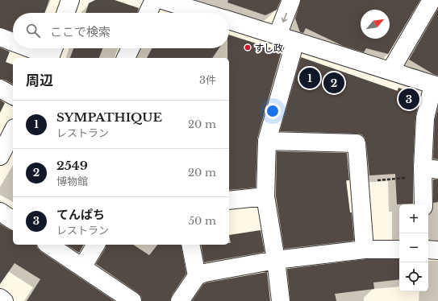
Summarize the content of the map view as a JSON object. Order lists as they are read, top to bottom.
{
  "places": ["すし政"],
  "north": "top right",
  "page": {
    "search": "ここで検索",
    "heading": ["周辺", "3件"],
    "pins": ["1", "2", "3"],
    "list": [
      {
        "mark": "1",
        "name": "SYMPATHIQUE",
        "note": "レストラン",
        "value": "20 m"
      },
      {
        "mark": "2",
        "name": "2549",
        "note": "博物館",
        "value": "20 m"
      },
      {
        "mark": "3",
        "name": "てんぱち",
        "note": "レストラン",
        "value": "50 m"
      }
    ],
    "map_buttons": ["+", "−"]
  }
}
